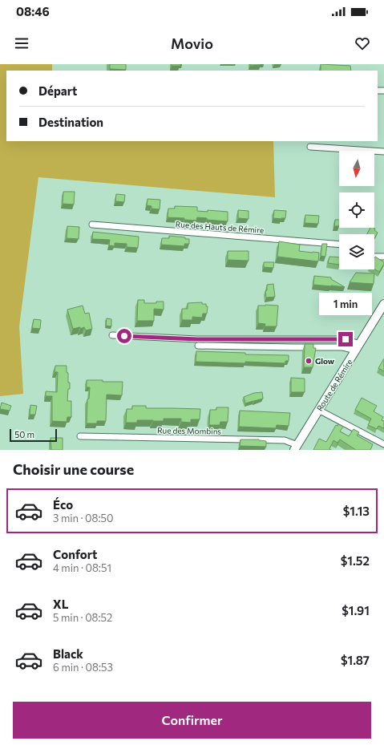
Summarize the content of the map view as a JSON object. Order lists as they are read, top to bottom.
{
  "streets": {
    "main road": ["Route de Rémire"],
    "street": ["Rue des Hauts de Rémire", "Rue des Mombins"]
  },
  "crossings": [
    ["Route de Rémire", "Rue des Mombins"]
  ],
  "places": ["Glow"],
  "scale_bar": "50 m",
  "north": "bottom",
  "page": {
    "status": "08:46",
    "header": "Movio",
    "banner": ["Départ", "Destination"],
    "bubble": "1 min",
    "scale": "50 m",
    "heading": "Choisir une course",
    "list": [
      {
        "name": "Éco",
        "note": "3 min · 08:50",
        "value": "$1.13"
      },
      {
        "name": "Confort",
        "note": "4 min · 08:51",
        "value": "$1.52"
      },
      {
        "name": "XL",
        "note": "5 min · 08:52",
        "value": "$1.91"
      },
      {
        "name": "Black",
        "note": "6 min · 08:53",
        "value": "$1.87"
      }
    ],
    "buttons": "Confirmer"
  }
}
